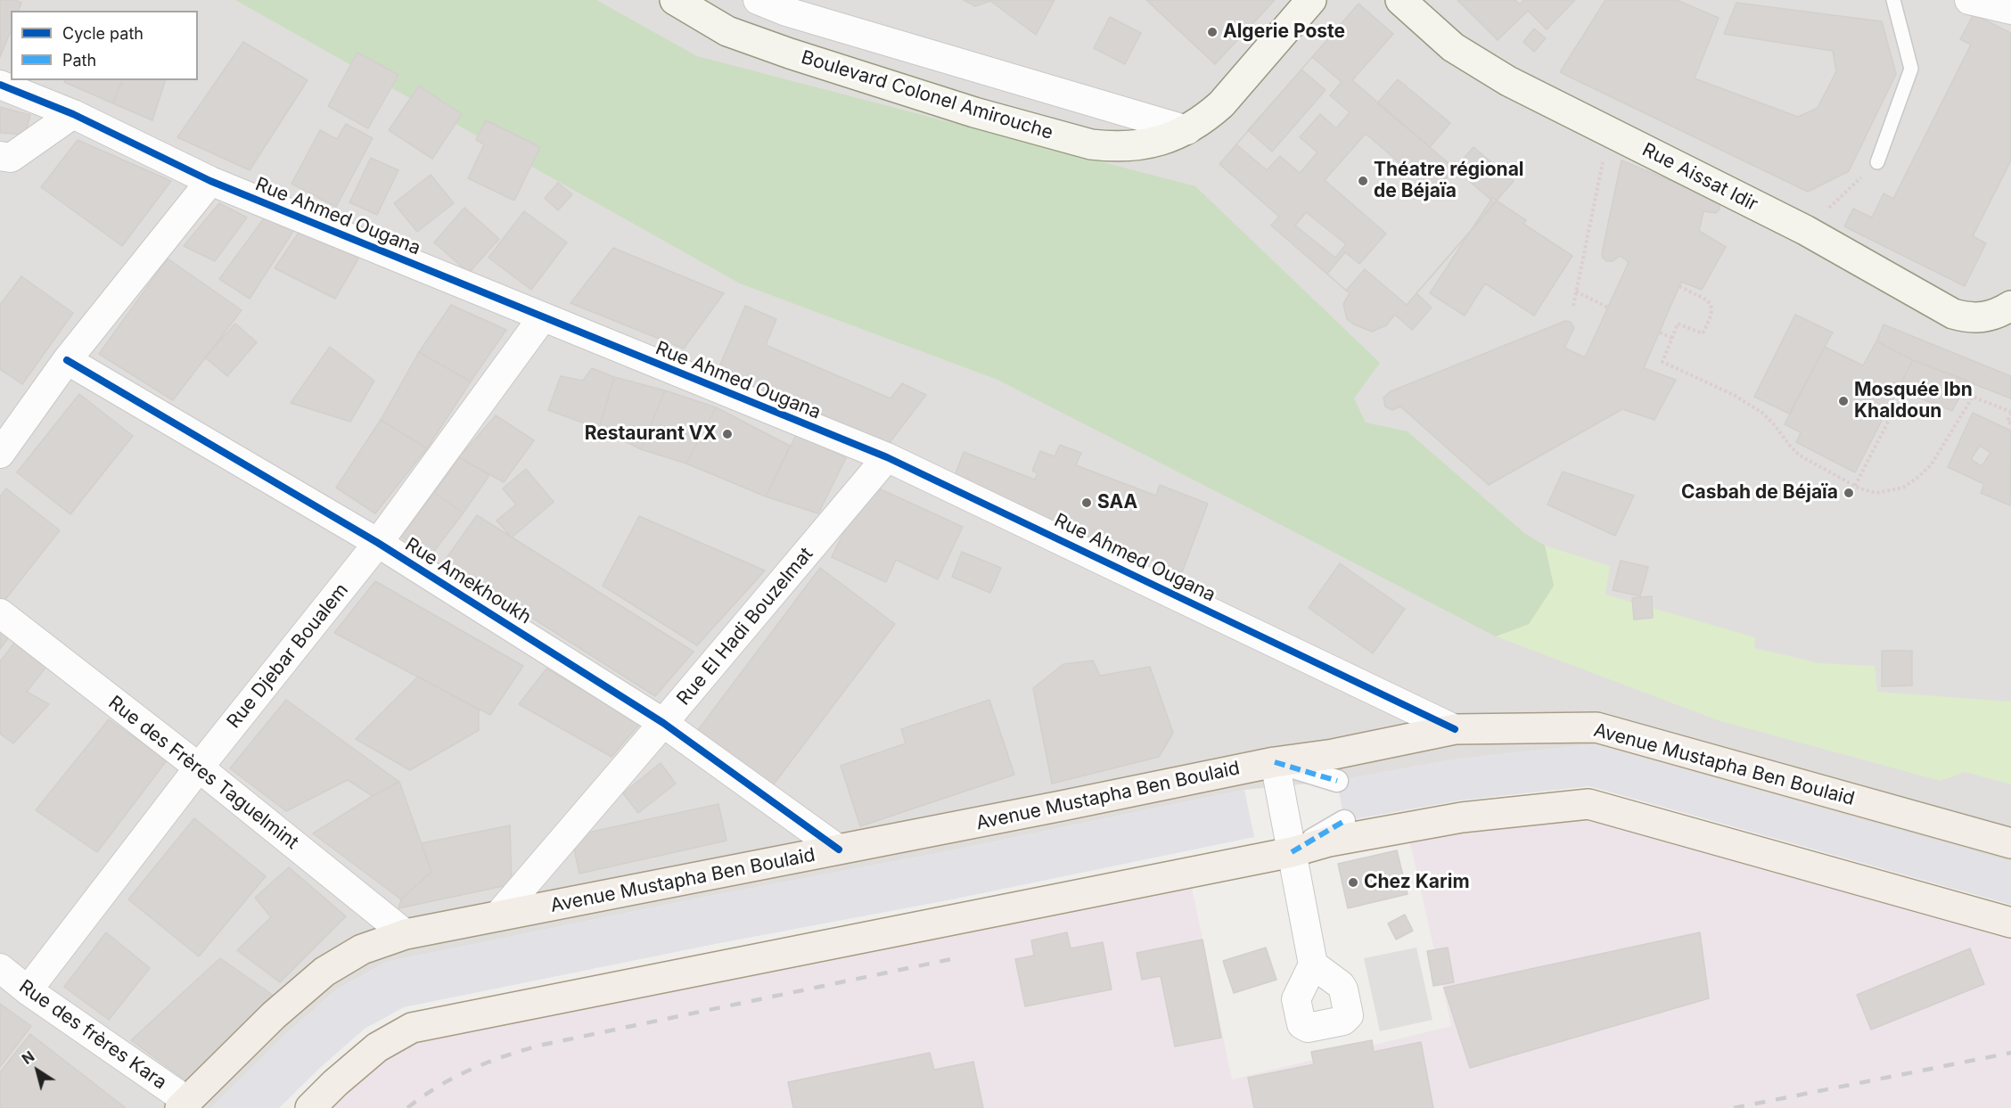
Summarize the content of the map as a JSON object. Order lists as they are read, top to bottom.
{
  "streets": {
    "main road": ["Boulevard Colonel Amirouche", "Rue Aissat Idir", "Avenue Mustapha Ben Boulaid"],
    "street": [
      "Rue Ahmed Ougana",
      "Rue Amekhoukh",
      "Rue El Hadi Bouzelmat",
      "Rue Djebar Boualem",
      "Rue des Frères Taguelmint",
      "Rue des frères Kara"
    ]
  },
  "crossings": [
    ["Rue Ahmed Ougana", "Rue El Hadi Bouzelmat"],
    ["Rue Ahmed Ougana", "Rue Djebar Boualem"],
    ["Rue Ahmed Ougana", "Avenue Mustapha Ben Boulaid"],
    ["Rue Amekhoukh", "Rue El Hadi Bouzelmat"],
    ["Rue Amekhoukh", "Rue Djebar Boualem"],
    ["Rue Amekhoukh", "Avenue Mustapha Ben Boulaid"],
    ["Rue El Hadi Bouzelmat", "Avenue Mustapha Ben Boulaid"],
    ["Rue Djebar Boualem", "Rue des Frères Taguelmint"],
    ["Rue Djebar Boualem", "Rue des frères Kara"],
    ["Avenue Mustapha Ben Boulaid", "Rue des Frères Taguelmint"],
    ["Avenue Mustapha Ben Boulaid", "Rue des frères Kara"]
  ],
  "places": [
    "Algerie Poste",
    "Théatre régional de Béjaïa",
    "Mosquée Ibn Khaldoun",
    "Restaurant VX",
    "Casbah de Béjaïa",
    "SAA",
    "Chez Karim"
  ],
  "legend": ["Cycle path", "Path"],
  "north": "top left"
}
